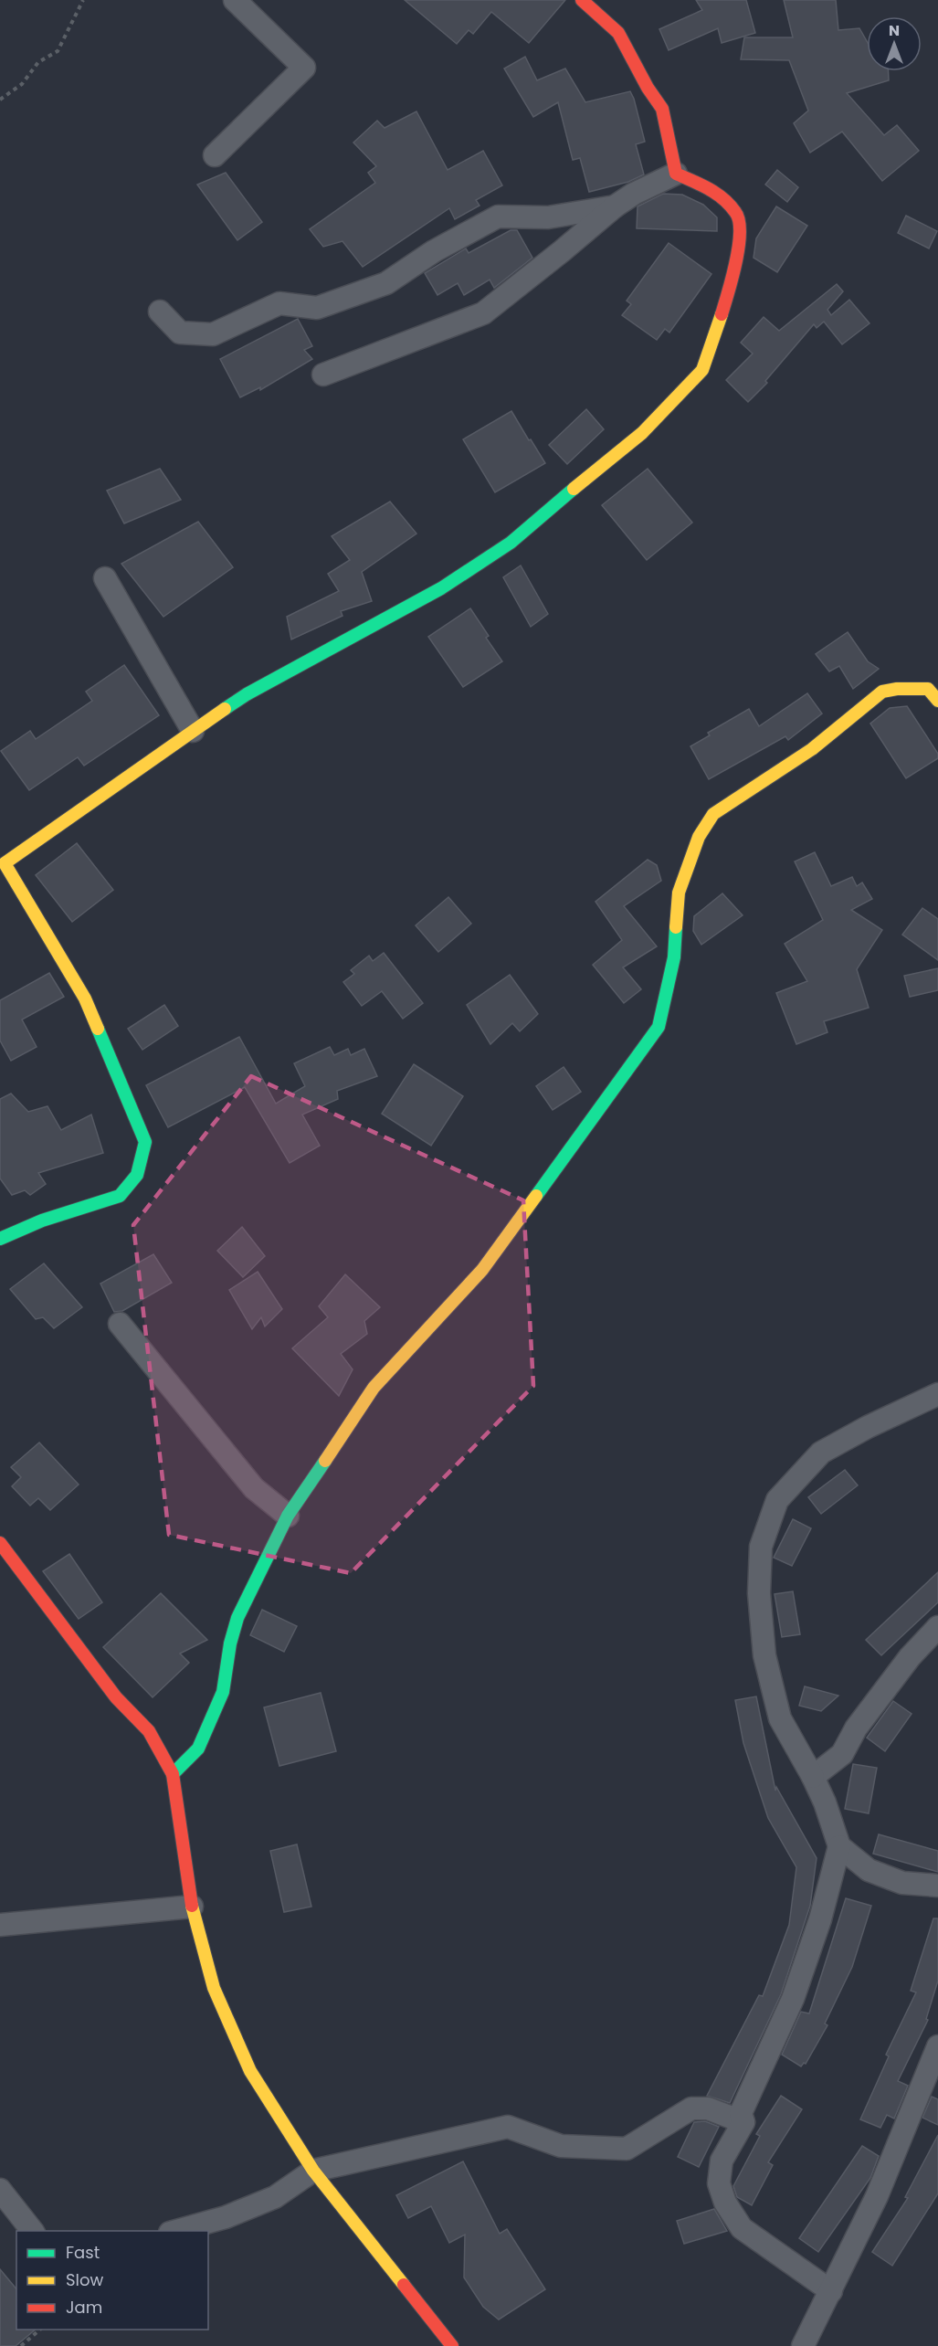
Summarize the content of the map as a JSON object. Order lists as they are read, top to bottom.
{
  "legend": ["Fast", "Slow", "Jam"],
  "north": "top"
}
